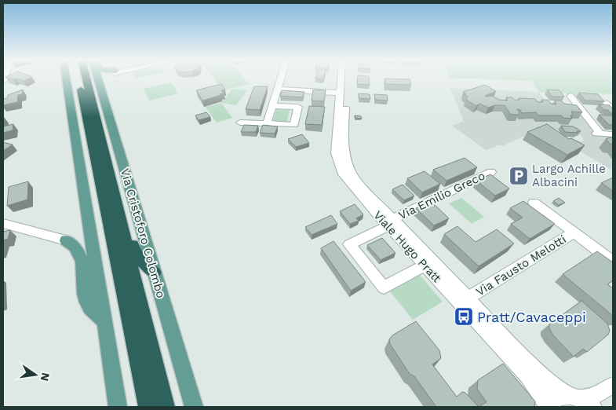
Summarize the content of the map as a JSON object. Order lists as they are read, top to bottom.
{
  "streets": {
    "highway": ["Via Cristoforo Colombo"],
    "street": ["Via Emilio Greco", "Viale Hugo Pratt", "Via Fausto Melotti"]
  },
  "crossings": [
    ["Via Emilio Greco", "Viale Hugo Pratt"],
    ["Viale Hugo Pratt", "Via Fausto Melotti"]
  ],
  "places": {
    "parking": ["Largo Achille Albacini"],
    "bus stop": ["Pratt/Cavaceppi"]
  },
  "north": "right"
}
